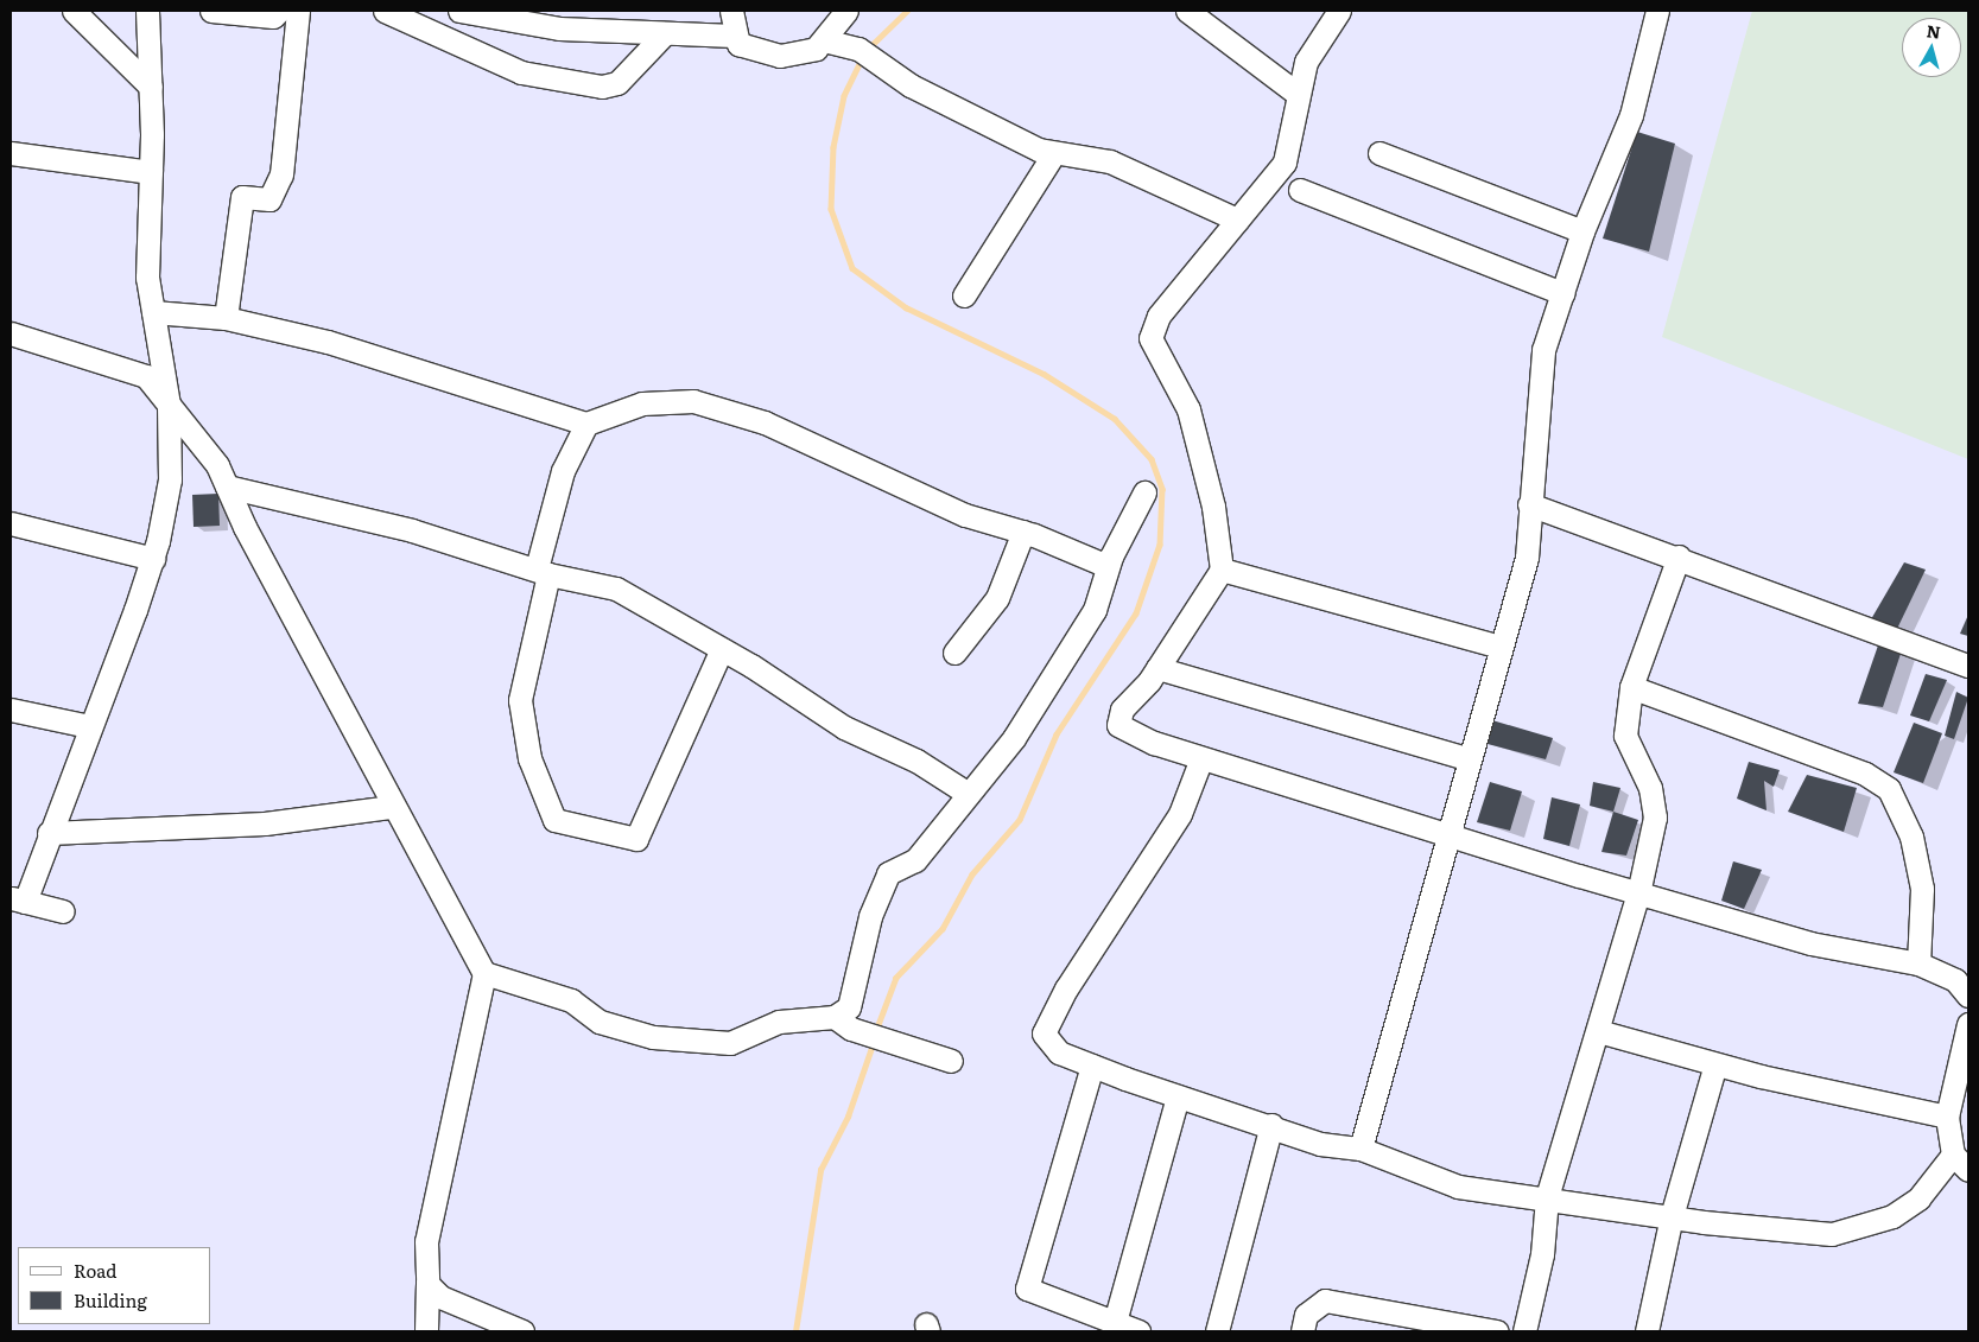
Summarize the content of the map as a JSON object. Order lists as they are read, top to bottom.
{
  "legend": ["Road", "Building"],
  "north": "top"
}
